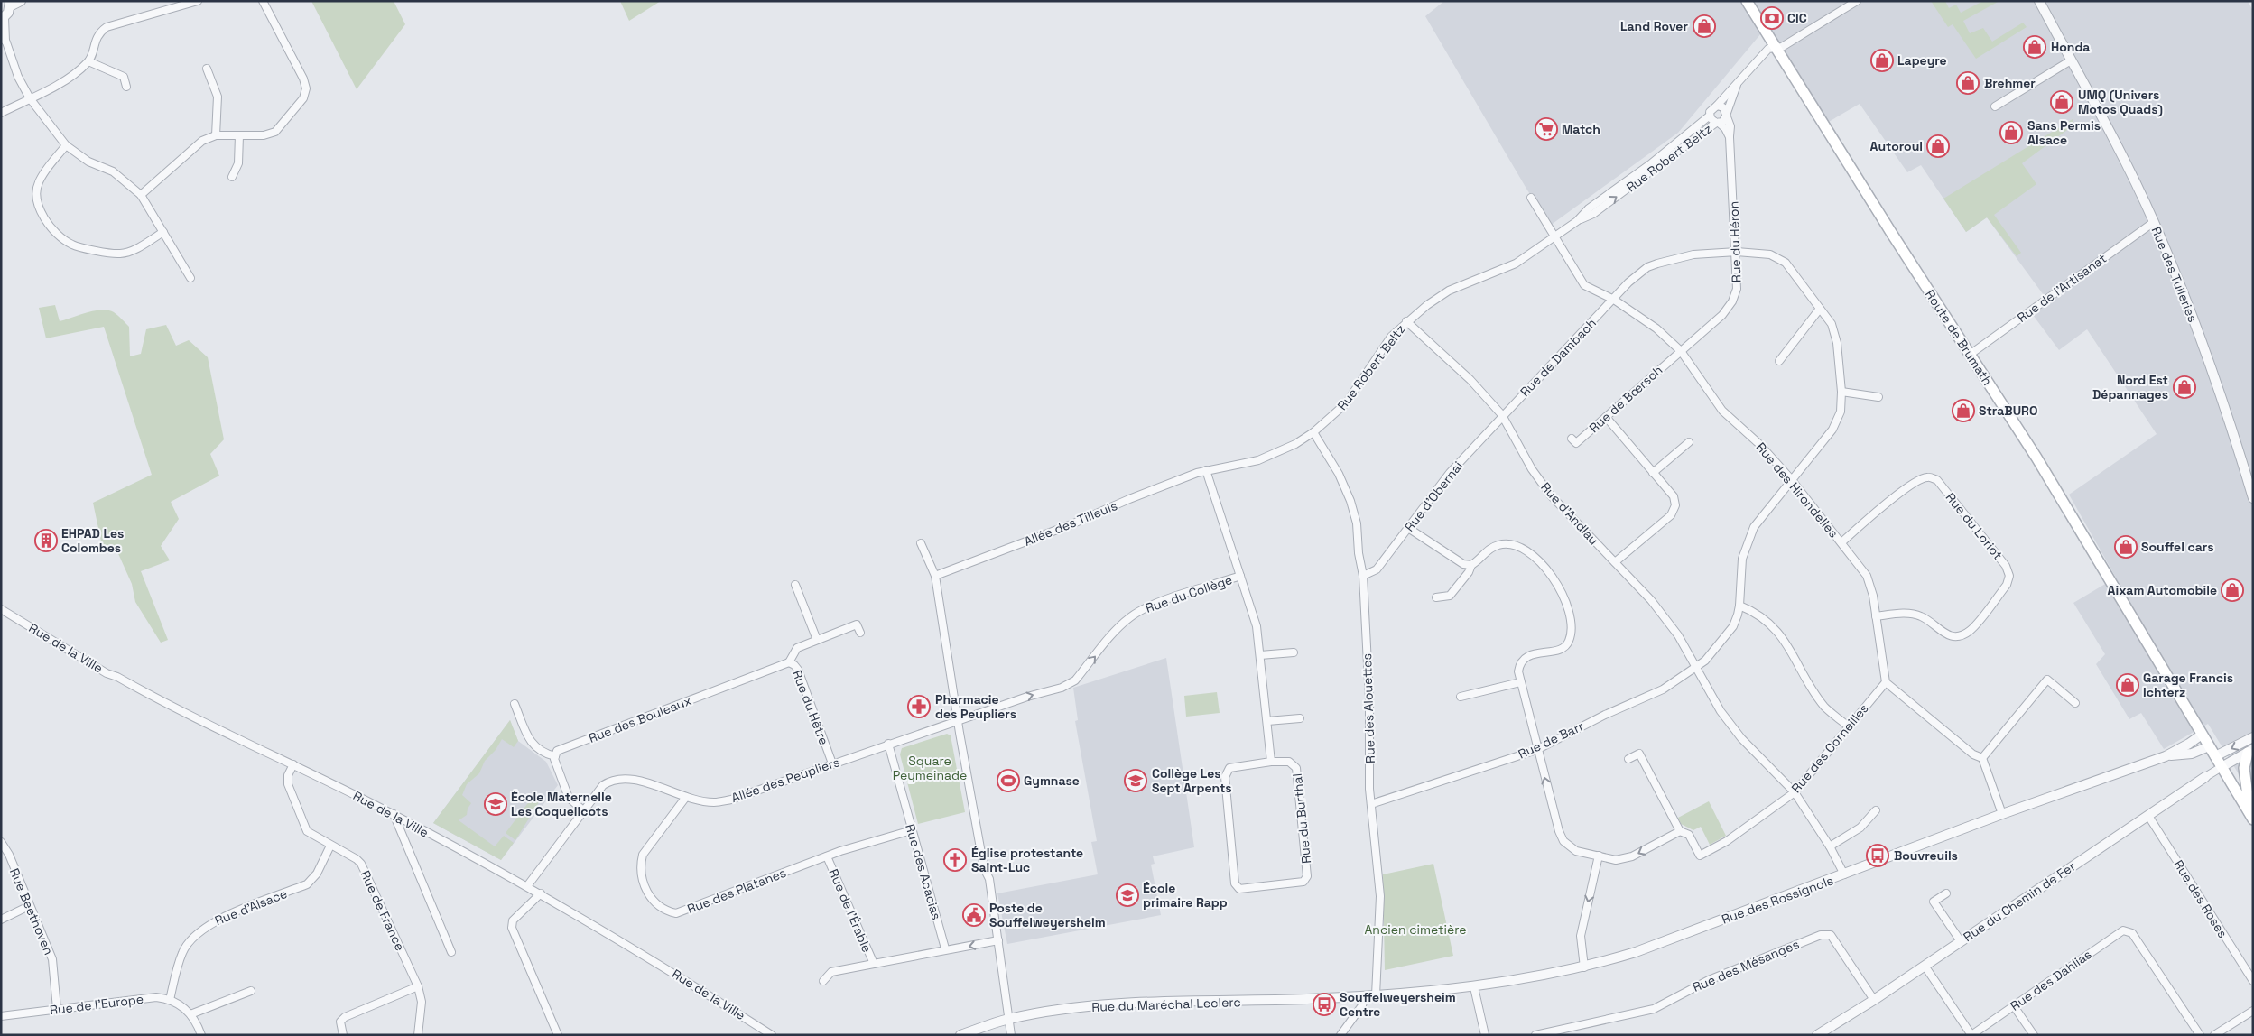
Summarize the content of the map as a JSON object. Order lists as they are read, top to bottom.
{
  "streets": {
    "main road": ["Route de Brumath"],
    "street": [
      "Rue Robert Beltz",
      "Rue du Héron",
      "Rue des Tuileries",
      "Rue de l'Artisanat",
      "Rue de Dambach",
      "Rue de Bœrsch",
      "Rue des Hirondelles",
      "Rue d'Obernai",
      "Rue d'Andlau",
      "Allée des Tilleuls",
      "Rue du Loriot",
      "Rue du Collège",
      "Rue de la Ville",
      "Rue du Hêtre",
      "Rue des Alouettes",
      "Rue des Bouleaux",
      "Rue de Barr",
      "Rue des Corneilles",
      "Allée des Peupliers",
      "Rue du Burthal",
      "Rue des Acacias",
      "Rue des Platanes",
      "Rue des Roses",
      "Rue des Rossignols",
      "Rue du Chemin de Fer",
      "Rue d'Alsace",
      "Rue de France",
      "Rue de l'Érable",
      "Rue Beethoven",
      "Rue des Mésanges",
      "Rue des Dahlias",
      "Rue de l'Europe",
      "Rue du Maréchal Leclerc"
    ]
  },
  "crossings": [
    ["Rue Robert Beltz", "Rue du Héron"],
    ["Rue Robert Beltz", "Route de Brumath"],
    ["Rue Robert Beltz", "Rue des Hirondelles"],
    ["Rue Robert Beltz", "Rue d'Andlau"],
    ["Rue Robert Beltz", "Allée des Tilleuls"],
    ["Rue Robert Beltz", "Rue des Alouettes"],
    ["Rue du Héron", "Rue de Dambach"],
    ["Rue du Héron", "Rue de Bœrsch"],
    ["Rue du Héron", "Rue des Hirondelles"],
    ["Rue des Tuileries", "Rue de l'Artisanat"],
    ["Rue de l'Artisanat", "Route de Brumath"],
    ["Route de Brumath", "Rue des Rossignols"],
    ["Route de Brumath", "Rue du Chemin de Fer"],
    ["Rue de Dambach", "Rue des Hirondelles"],
    ["Rue de Dambach", "Rue d'Obernai"],
    ["Rue de Dambach", "Rue d'Andlau"],
    ["Rue de Dambach", "Rue de Barr"],
    ["Rue de Bœrsch", "Rue des Hirondelles"],
    ["Rue des Hirondelles", "Rue du Loriot"],
    ["Rue des Hirondelles", "Rue de Barr"],
    ["Rue des Hirondelles", "Rue des Corneilles"],
    ["Rue d'Obernai", "Rue d'Andlau"],
    ["Rue d'Obernai", "Rue des Alouettes"],
    ["Rue d'Andlau", "Rue de Barr"],
    ["Rue d'Andlau", "Rue des Corneilles"],
    ["Rue d'Andlau", "Rue des Rossignols"],
    ["Rue du Collège", "Allée des Peupliers"],
    ["Rue de la Ville", "Allée des Peupliers"],
    ["Rue de la Ville", "Rue de France"],
    ["Rue du Hêtre", "Rue des Bouleaux"],
    ["Rue du Hêtre", "Allée des Peupliers"],
    ["Rue des Alouettes", "Rue de Barr"],
    ["Rue des Alouettes", "Rue des Rossignols"],
    ["Rue des Alouettes", "Rue du Maréchal Leclerc"],
    ["Allée des Peupliers", "Rue des Acacias"],
    ["Allée des Peupliers", "Rue des Platanes"],
    ["Rue des Acacias", "Rue des Platanes"],
    ["Rue des Acacias", "Rue de l'Érable"],
    ["Rue des Platanes", "Rue de l'Érable"],
    ["Rue des Roses", "Rue du Chemin de Fer"],
    ["Rue des Rossignols", "Rue du Maréchal Leclerc"],
    ["Rue du Chemin de Fer", "Rue des Mésanges"],
    ["Rue du Chemin de Fer", "Rue des Dahlias"],
    ["Rue d'Alsace", "Rue de France"],
    ["Rue d'Alsace", "Rue de l'Europe"],
    ["Rue Beethoven", "Rue de l'Europe"]
  ],
  "one_way": ["Rue du Collège"],
  "parks": ["Square Peymeinade", "Ancien cimetière"],
  "places": {
    "bank": ["CIC"],
    "shop": [
      "Land Rover",
      "Honda",
      "Lapeyre",
      "Brehmer",
      "UMQ (Univers Motos Quads)",
      "Sans Permis Alsace",
      "Autoroul",
      "Nord Est Dépannages",
      "StraBURO",
      "Souffel cars",
      "Aixam Automobile",
      "Garage Francis Ichterz"
    ],
    "supermarket": ["Match"],
    "building": ["EHPAD Les Colombes"],
    "pharmacy": ["Pharmacie des Peupliers"],
    "sports": ["Gymnase"],
    "school or university": ["Collège Les Sept Arpents", "École Maternelle Les Coquelicots", "École primaire Rapp"],
    "bus stop": ["Bouvreuils", "Souffelweyersheim Centre"],
    "church": ["Église protestante Saint-Luc"],
    "public building": ["Poste de Souffelweyersheim"]
  }
}
